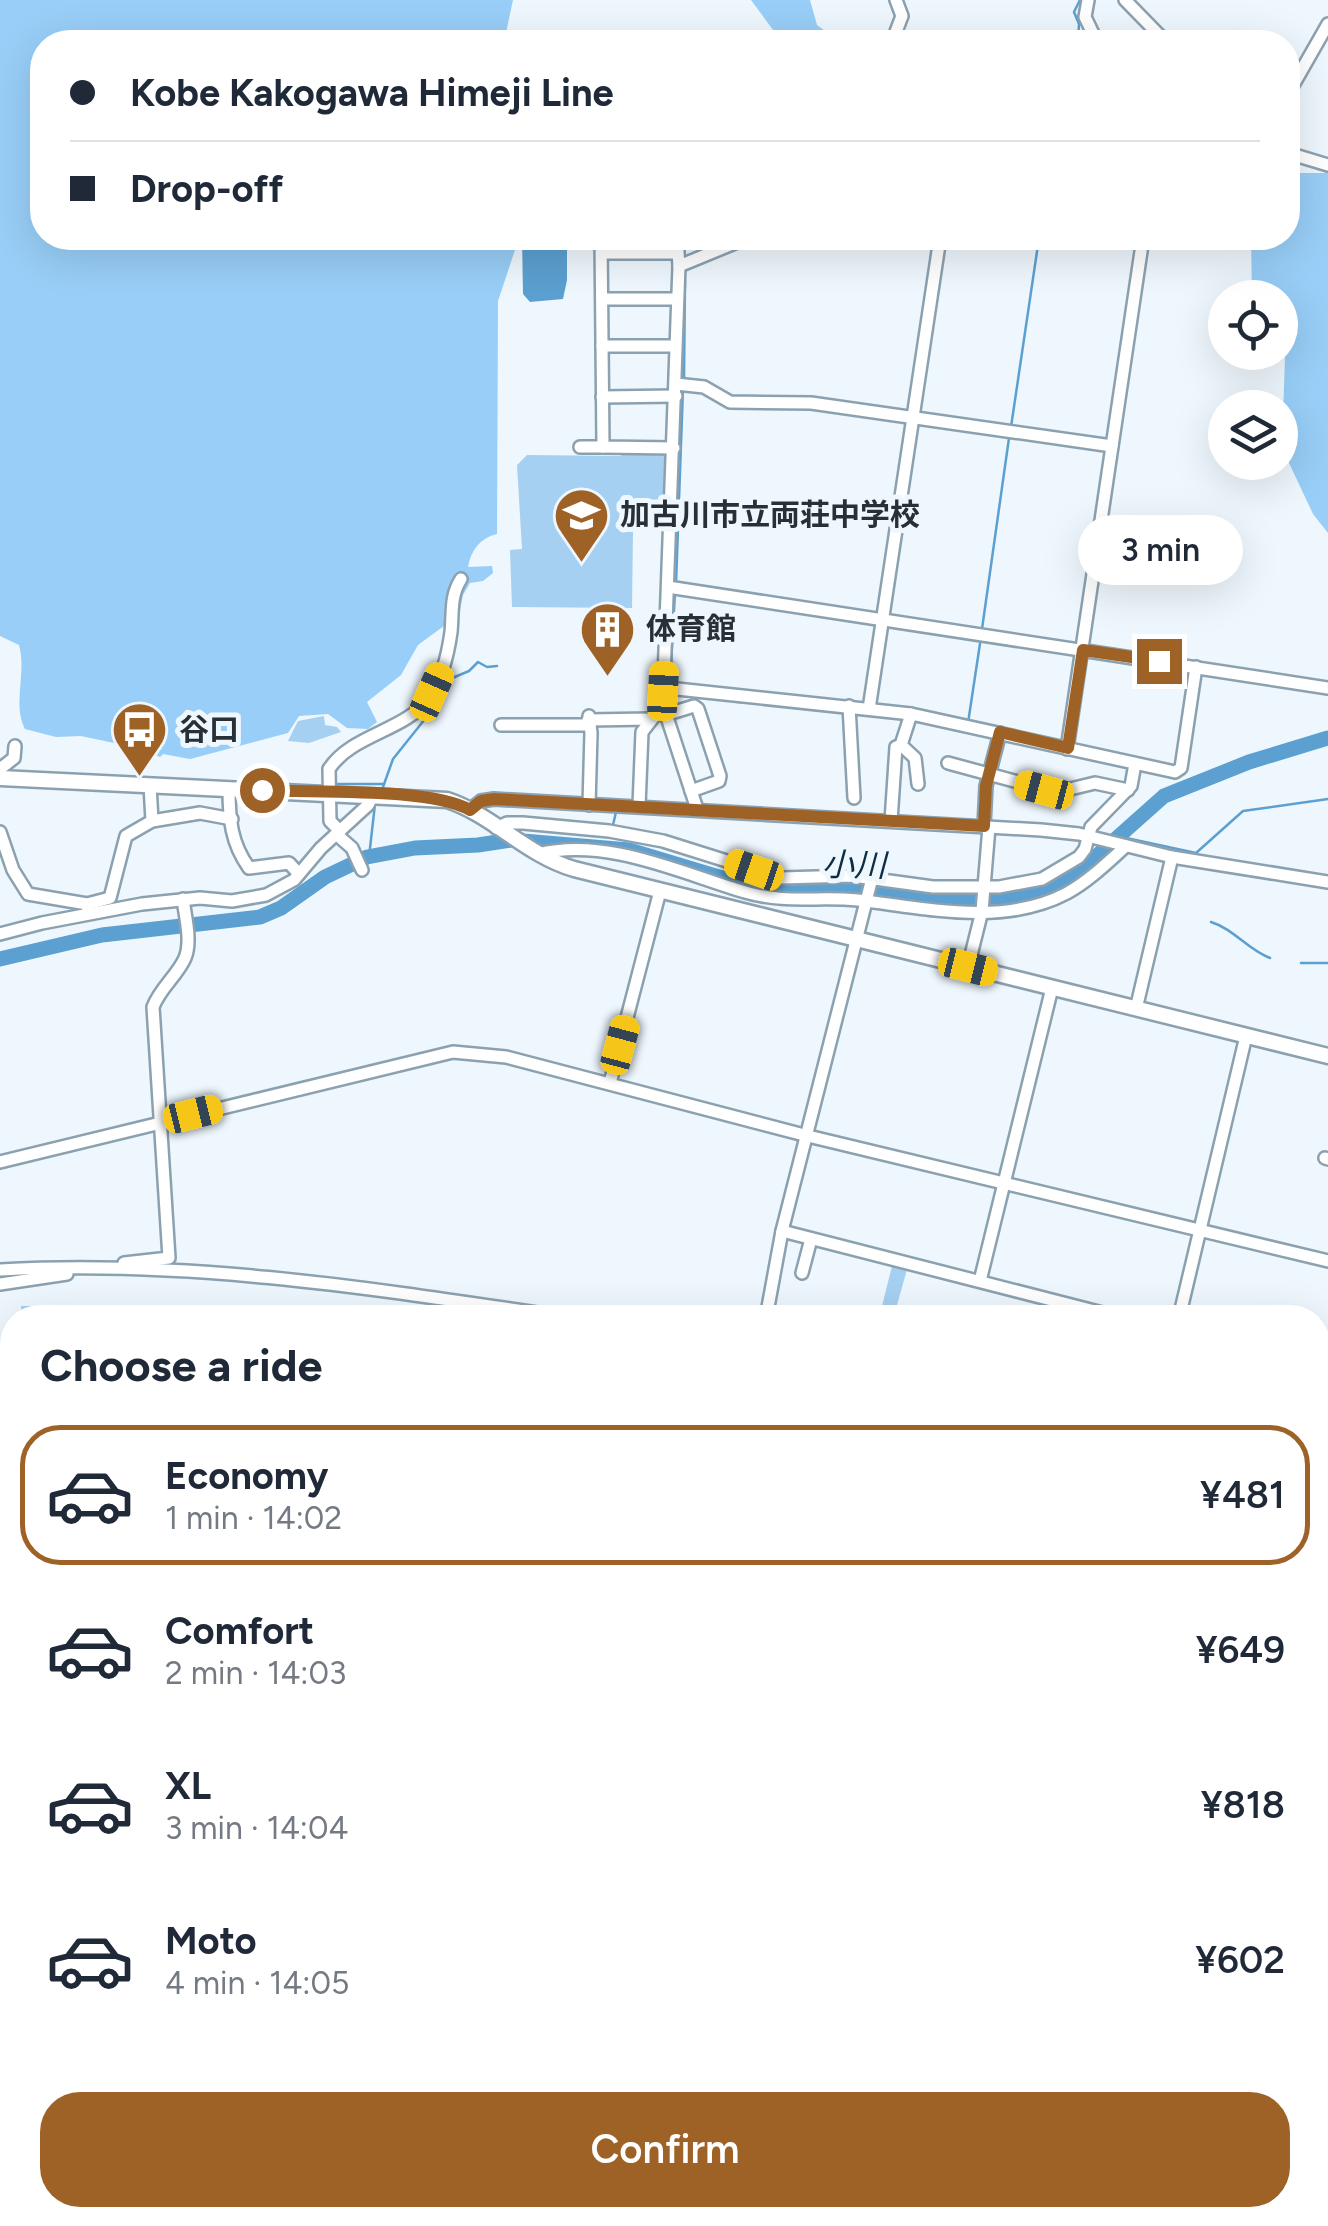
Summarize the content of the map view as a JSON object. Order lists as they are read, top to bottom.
{
  "water": ["小川"],
  "places": {
    "school or university": ["加古川市立両荘中学校"],
    "building": ["体育館"],
    "bus stop": ["谷口"]
  },
  "page": {
    "banner": ["Kobe Kakogawa Himeji Line", "Drop-off"],
    "bubble": "3 min",
    "heading": "Choose a ride",
    "list": [
      {
        "name": "Economy",
        "note": "1 min · 14:02",
        "value": "¥481"
      },
      {
        "name": "Comfort",
        "note": "2 min · 14:03",
        "value": "¥649"
      },
      {
        "name": "XL",
        "note": "3 min · 14:04",
        "value": "¥818"
      },
      {
        "name": "Moto",
        "note": "4 min · 14:05",
        "value": "¥602"
      }
    ],
    "buttons": "Confirm"
  }
}
